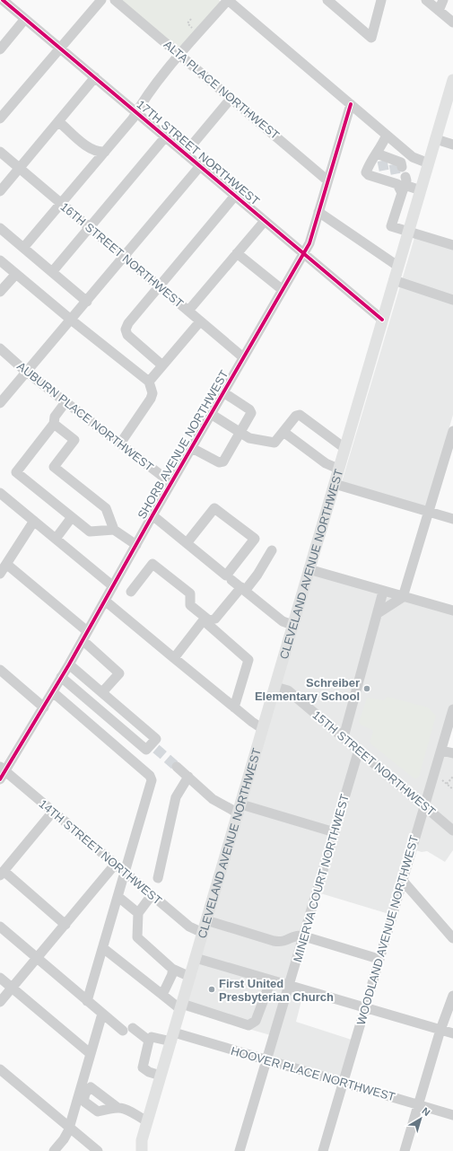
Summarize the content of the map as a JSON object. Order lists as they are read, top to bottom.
{
  "streets": {
    "main road": ["CLEVELAND AVENUE NORTHWEST"],
    "street": [
      "ALTA PLACE NORTHWEST",
      "17TH STREET NORTHWEST",
      "16TH STREET NORTHWEST",
      "AUBURN PLACE NORTHWEST",
      "SHORB AVENUE NORTHWEST",
      "15TH STREET NORTHWEST",
      "14TH STREET NORTHWEST",
      "MINERVA COURT NORTHWEST",
      "WOODLAND AVENUE NORTHWEST",
      "HOOVER PLACE NORTHWEST"
    ]
  },
  "crossings": [
    ["ALTA PLACE NORTHWEST", "SHORB AVENUE NORTHWEST"],
    ["17TH STREET NORTHWEST", "SHORB AVENUE NORTHWEST"],
    ["17TH STREET NORTHWEST", "CLEVELAND AVENUE NORTHWEST"],
    ["16TH STREET NORTHWEST", "SHORB AVENUE NORTHWEST"],
    ["AUBURN PLACE NORTHWEST", "SHORB AVENUE NORTHWEST"],
    ["SHORB AVENUE NORTHWEST", "14TH STREET NORTHWEST"],
    ["CLEVELAND AVENUE NORTHWEST", "15TH STREET NORTHWEST"],
    ["CLEVELAND AVENUE NORTHWEST", "14TH STREET NORTHWEST"],
    ["CLEVELAND AVENUE NORTHWEST", "HOOVER PLACE NORTHWEST"],
    ["15TH STREET NORTHWEST", "MINERVA COURT NORTHWEST"],
    ["15TH STREET NORTHWEST", "WOODLAND AVENUE NORTHWEST"],
    ["MINERVA COURT NORTHWEST", "HOOVER PLACE NORTHWEST"],
    ["WOODLAND AVENUE NORTHWEST", "HOOVER PLACE NORTHWEST"]
  ],
  "places": ["Schreiber Elementary School", "First United Presbyterian Church"],
  "north": "top right"
}
